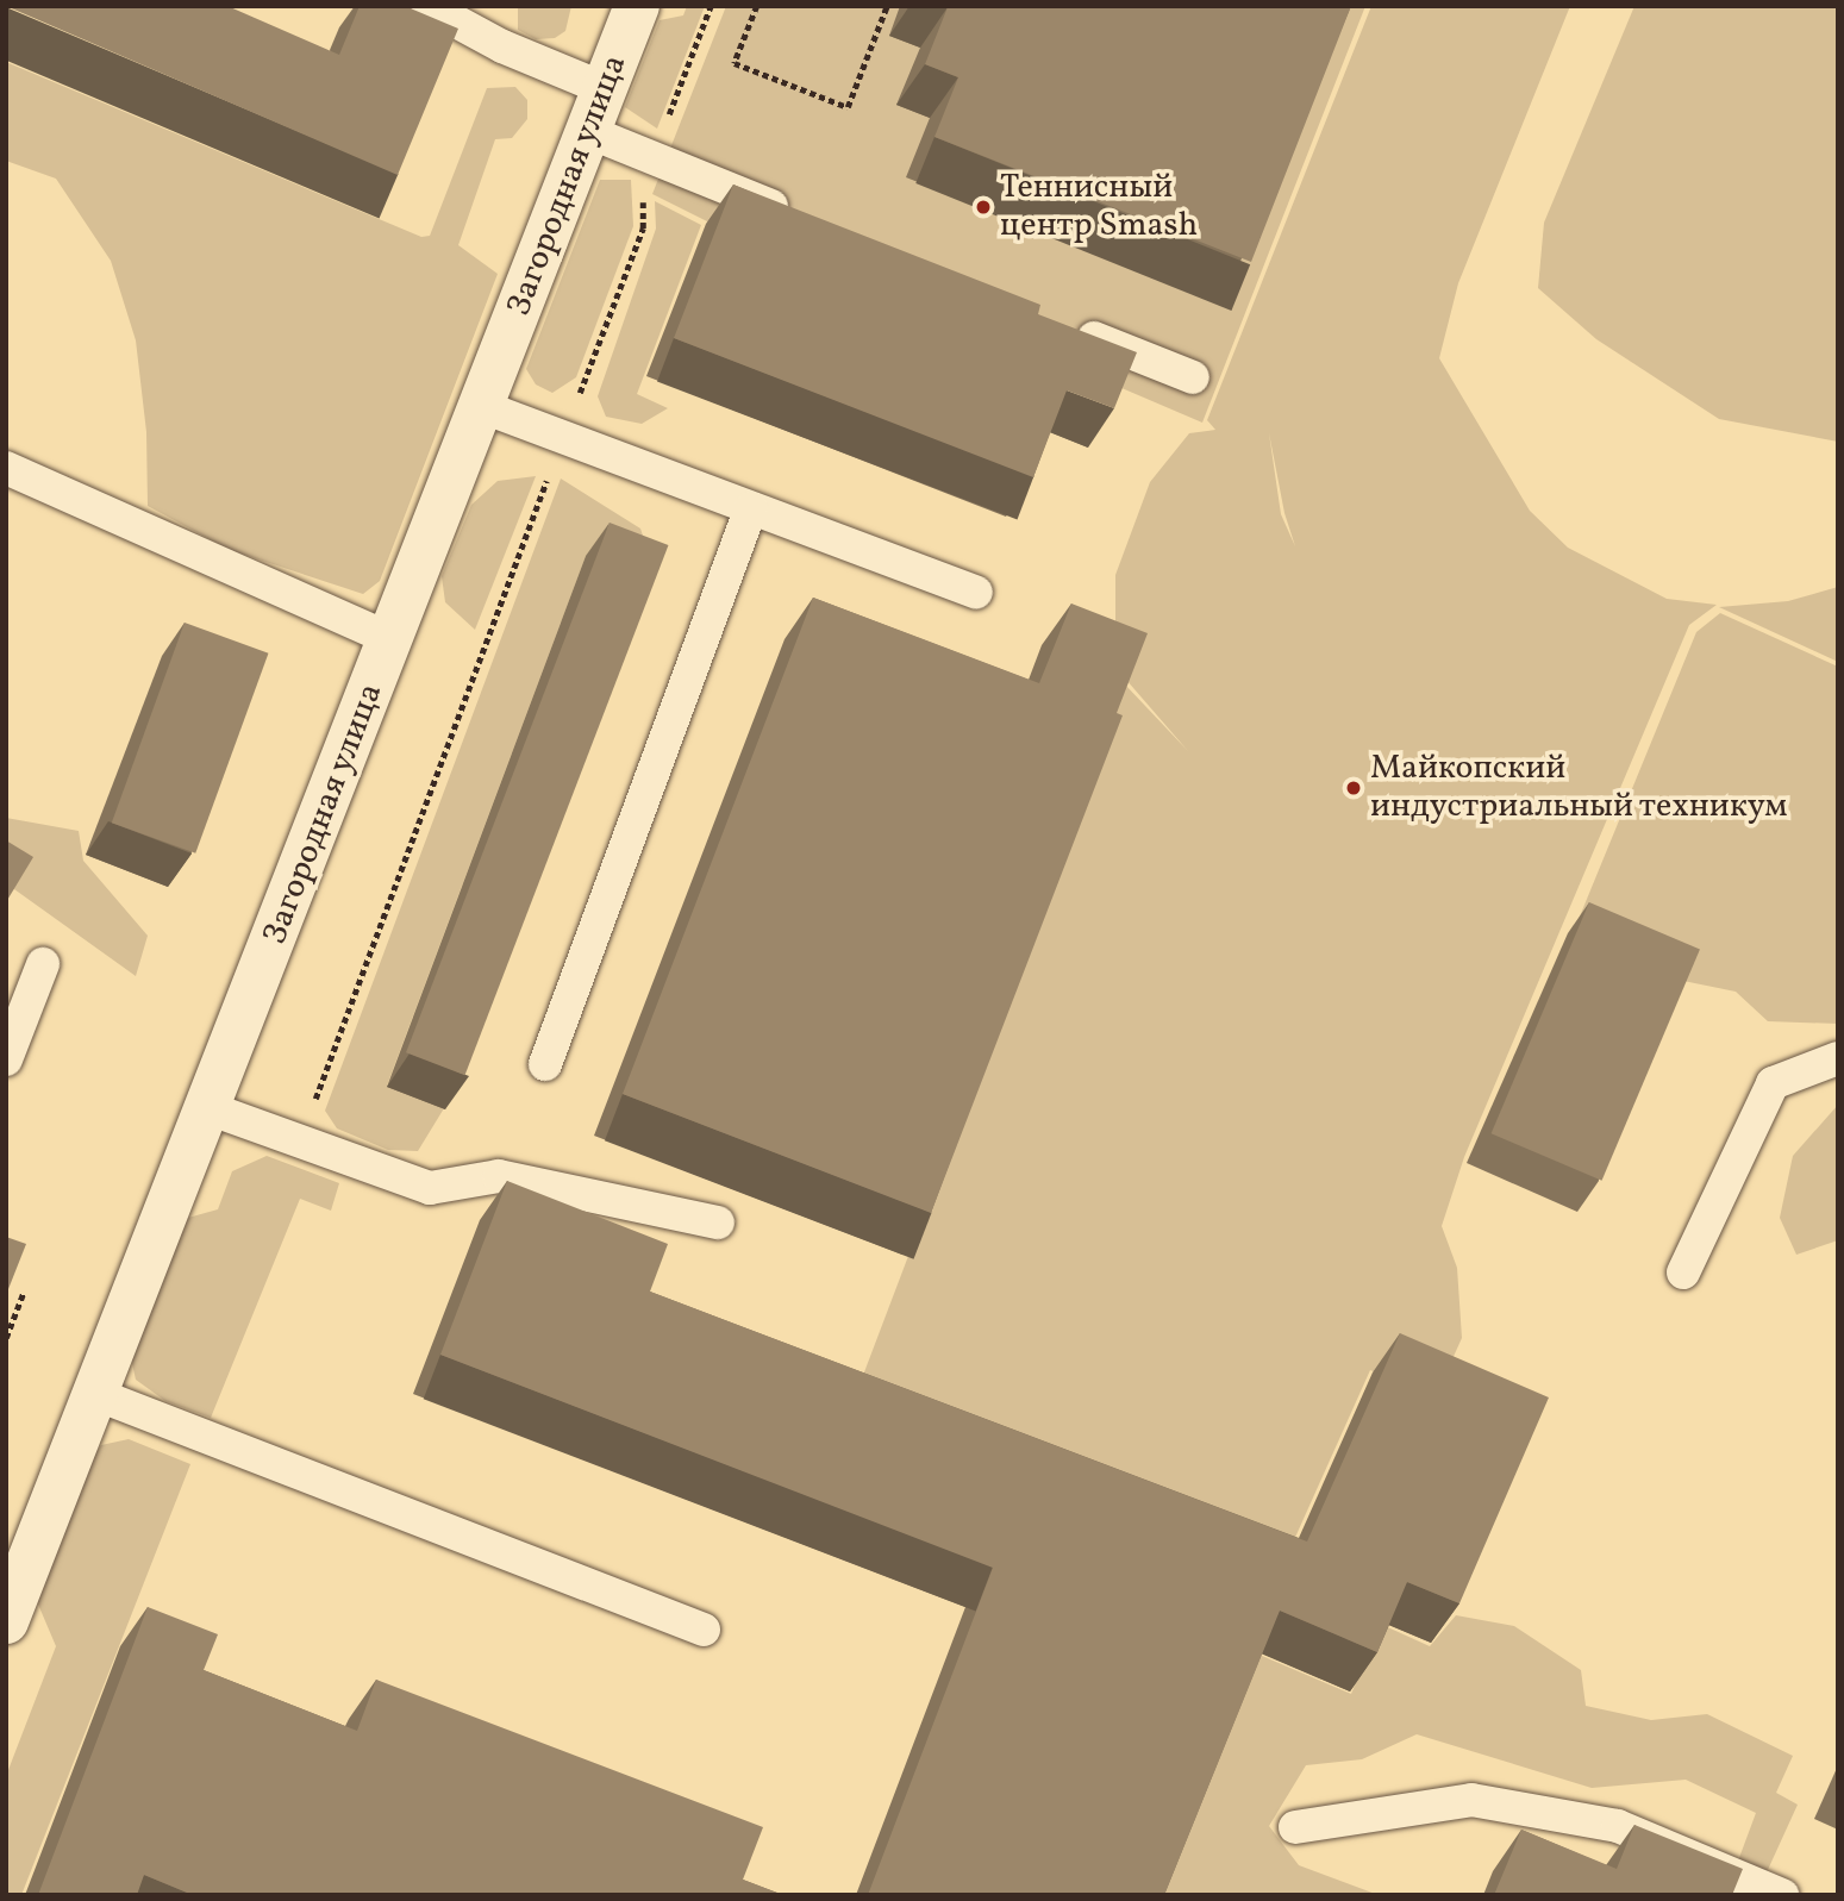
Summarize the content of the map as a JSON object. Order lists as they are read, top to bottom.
{
  "streets": {
    "street": ["Загородная улица"]
  },
  "places": ["Теннисный центр Smash", "Майкопский индустриальный техникум"]
}
